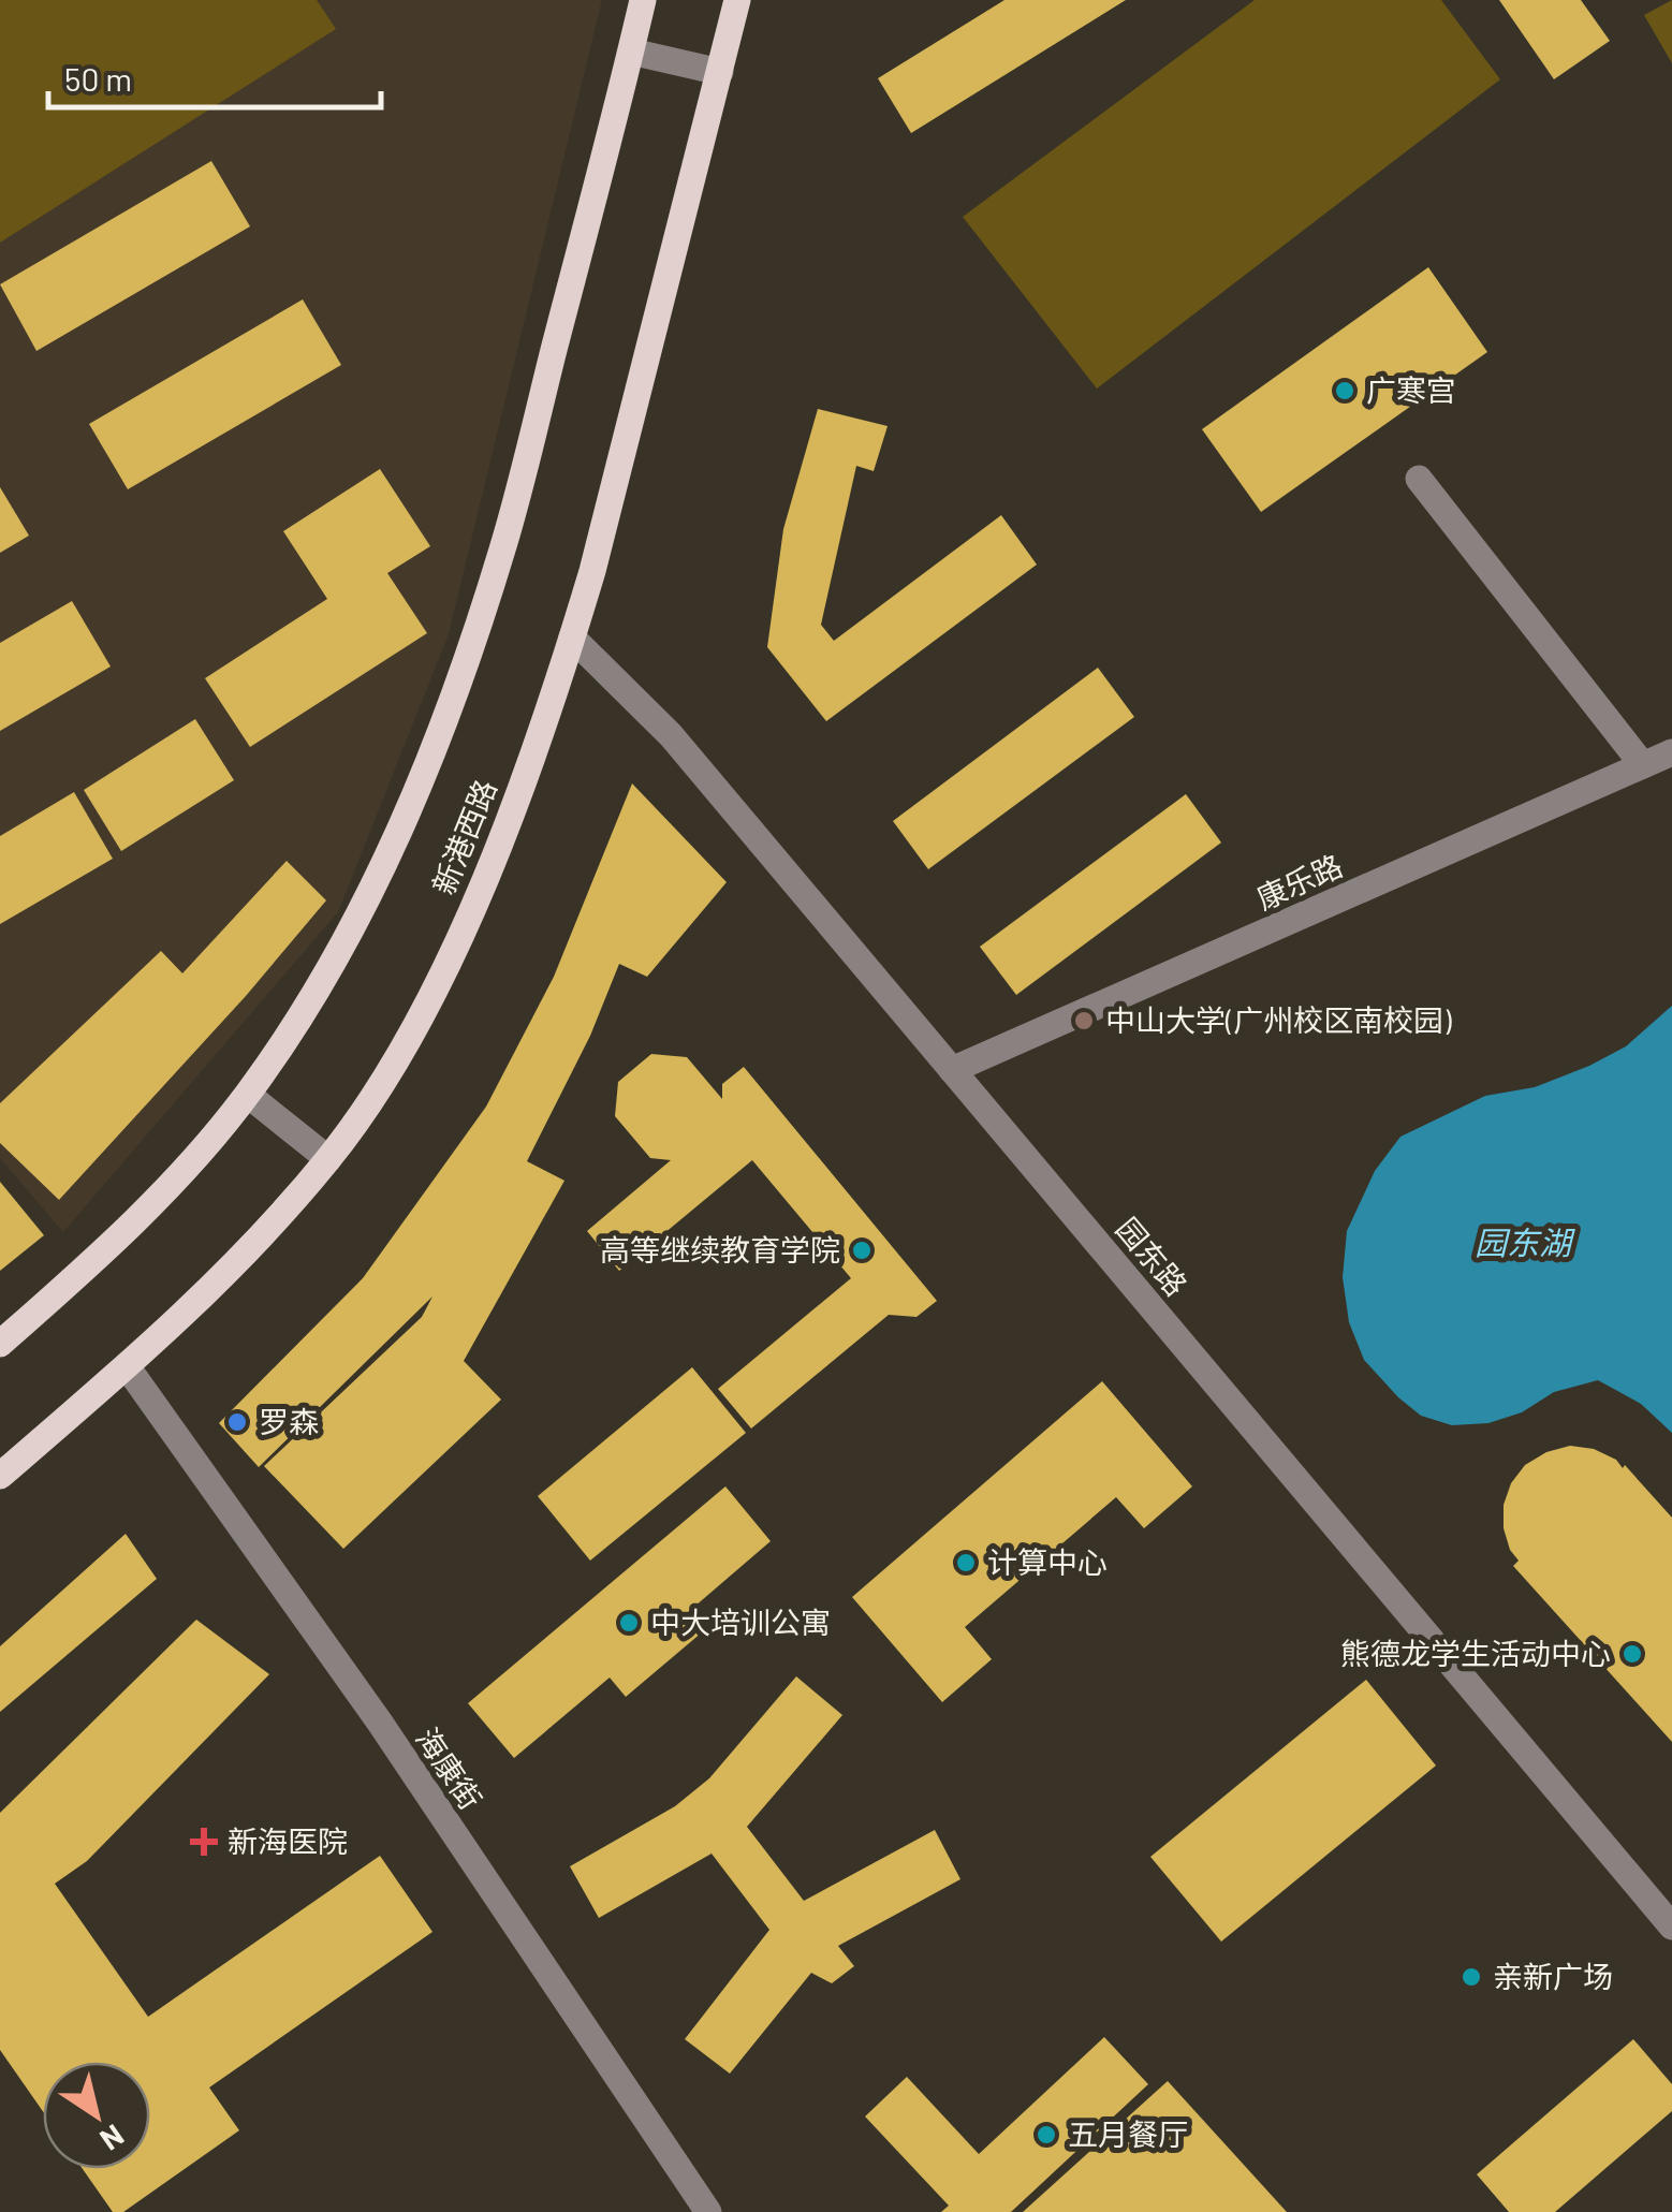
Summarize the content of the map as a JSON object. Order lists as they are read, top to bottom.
{
  "streets": {
    "main road": ["新港西路"],
    "street": ["康乐路", "园东路", "海康街"]
  },
  "crossings": [
    ["新港西路", "园东路"],
    ["新港西路", "海康街"],
    ["康乐路", "园东路"]
  ],
  "water": ["园东湖"],
  "places": {
    "other": [
      "广寒宫",
      "中山大学(广州校区南校园)",
      "高等继续教育学院",
      "罗森",
      "计算中心",
      "中大培训公寓",
      "熊德龙学生活动中心",
      "亲新广场",
      "五月餐厅"
    ],
    "health": ["新海医院"]
  },
  "scale_bar": "50 m",
  "north": "bottom right"
}
